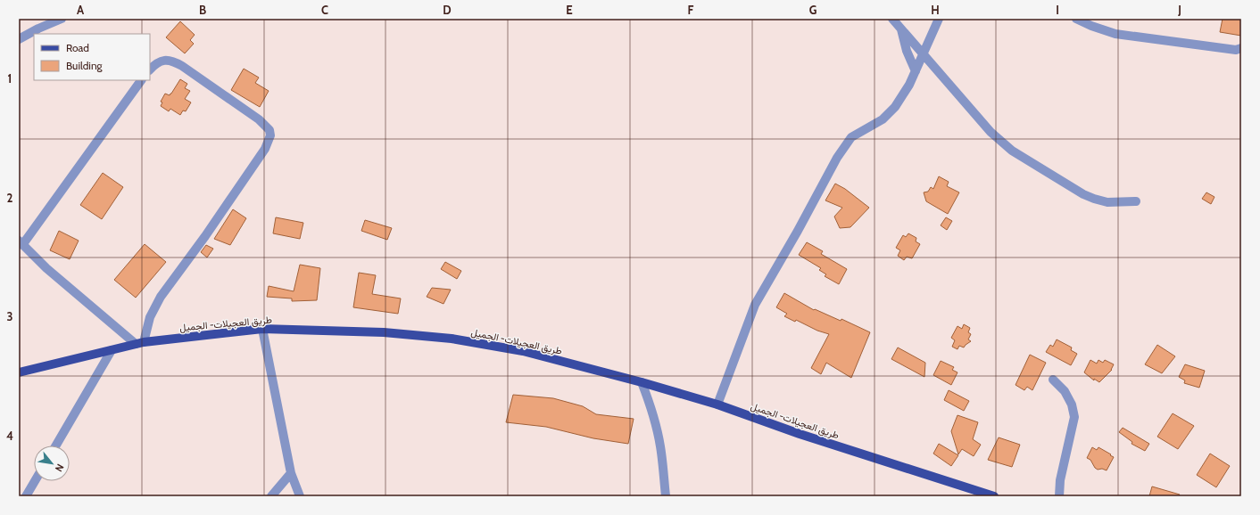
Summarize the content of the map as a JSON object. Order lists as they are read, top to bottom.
{
  "streets": {
    "main road": ["طريق العجيلات- الجميل"]
  },
  "legend": ["Road", "Building"],
  "north": "bottom right",
  "grid": {
    "columns": [
      "A",
      "B",
      "C",
      "D",
      "E",
      "F",
      "G",
      "H",
      "I",
      "J"
    ],
    "rows": [
      "1",
      "2",
      "3",
      "4"
    ]
  }
}
